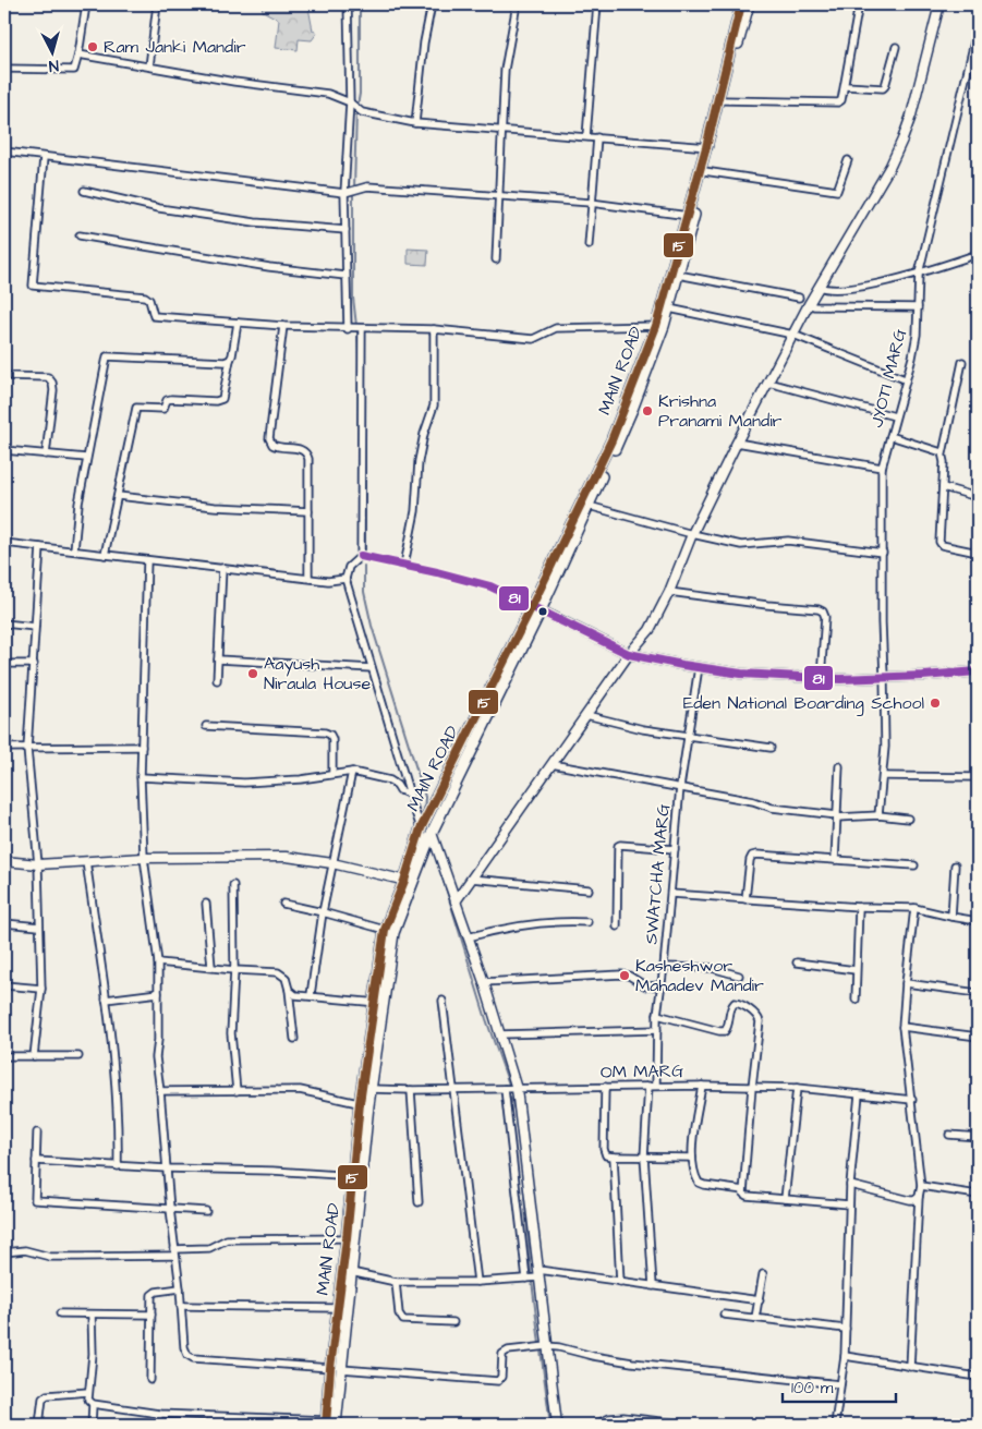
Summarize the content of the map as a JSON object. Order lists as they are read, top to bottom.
{
  "streets": {
    "main road": ["MAIN ROAD"],
    "street": ["JYOTI MARG", "SWATCHA MARG", "OM MARG"]
  },
  "crossings": [
    ["MAIN ROAD", "OM MARG"],
    ["SWATCHA MARG", "OM MARG"]
  ],
  "places": [
    "Ram Janki Mandir",
    "Krishna Pranami Mandir",
    "Aayush Niraula House",
    "Eden National Boarding School",
    "Kasheshwor Mahadev Mandir"
  ],
  "lines": ["transit line 15", "transit line 81"],
  "scale_bar": "100 m",
  "north": "bottom"
}
